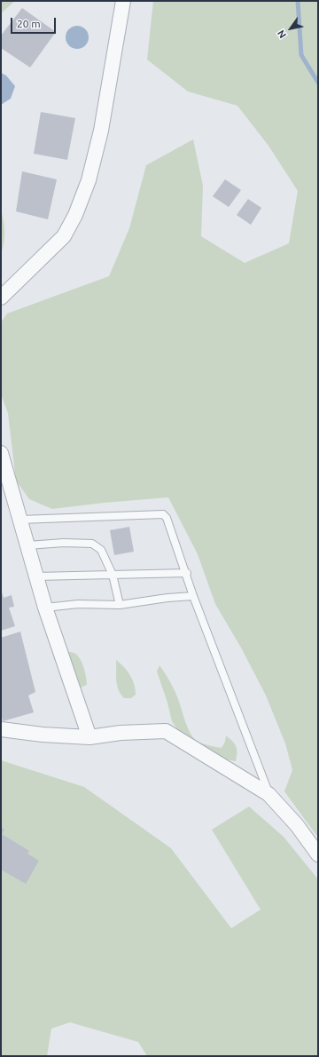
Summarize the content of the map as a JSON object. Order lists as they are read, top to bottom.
{
  "scale_bar": "20 m",
  "north": "bottom left"
}
